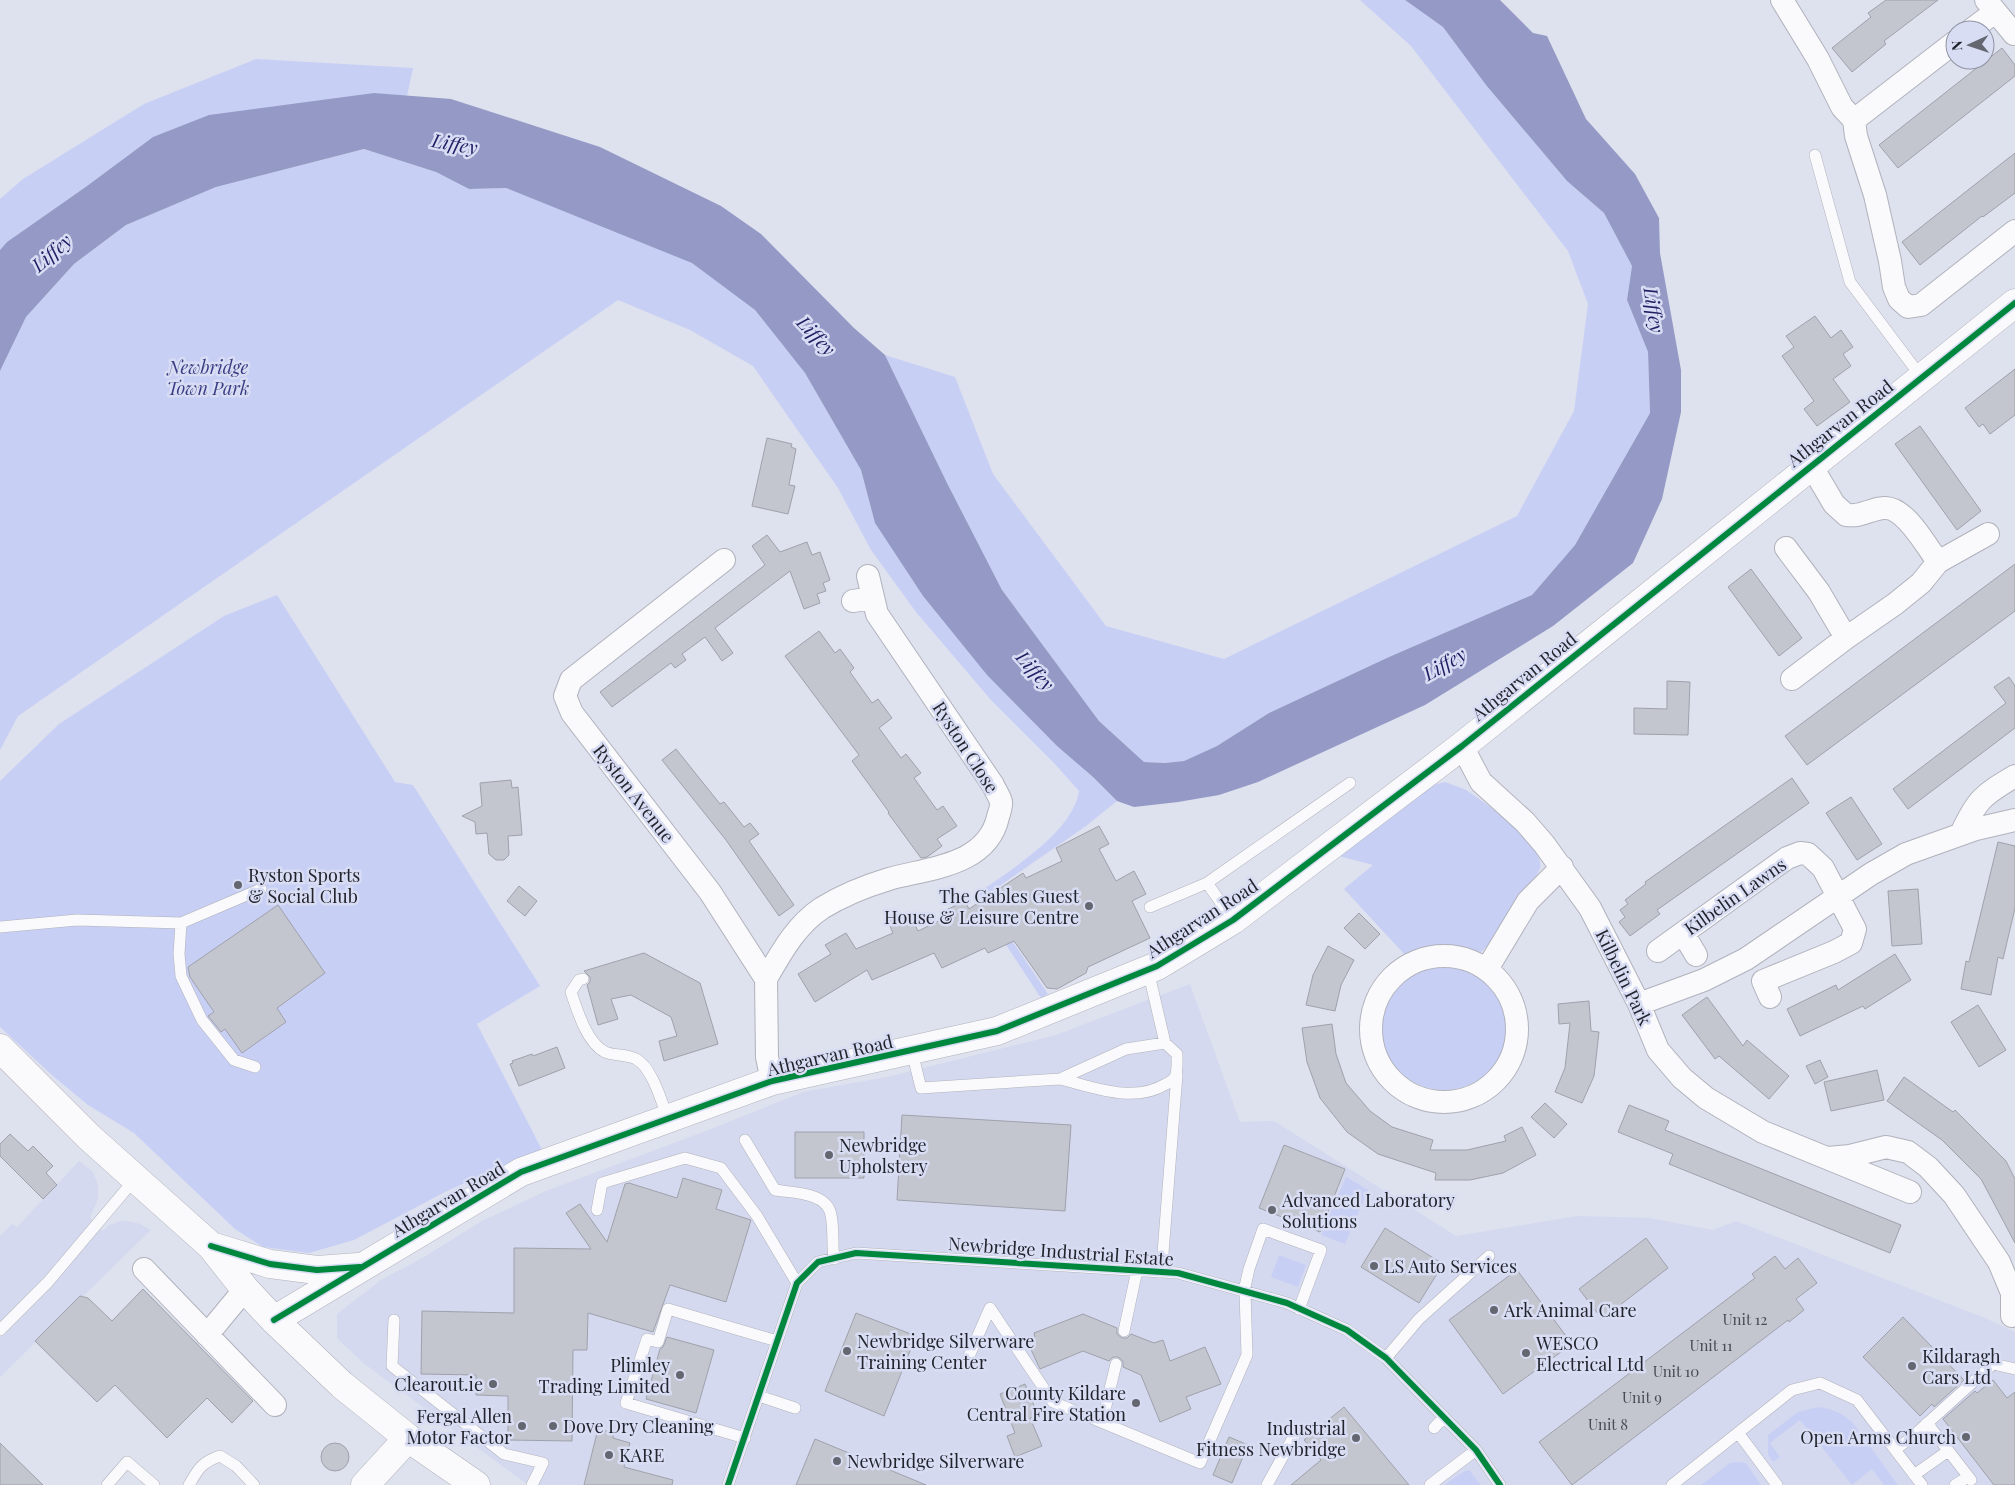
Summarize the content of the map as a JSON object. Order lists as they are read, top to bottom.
{
  "streets": {
    "main road": ["Athgarvan Road"],
    "street": [
      "Ryston Close",
      "Ryston Avenue",
      "Kilbelin Lawns",
      "Kilbelin Park"
    ],
    "lane": ["Newbridge Industrial Estate"]
  },
  "crossings": [
    ["Athgarvan Road", "Kilbelin Park"],
    ["Ryston Close", "Ryston Avenue"]
  ],
  "water": ["Liffey"],
  "parks": ["Newbridge Town Park"],
  "places": [
    "Ryston Sports & Social Club",
    "The Gables Guest House & Leisure Centre",
    "Newbridge Upholstery",
    "Advanced Laboratory Solutions",
    "LS Auto Services",
    "Ark Animal Care",
    "Newbridge Silverware Training Center",
    "WESCO Electrical Ltd",
    "Kildaragh Cars Ltd",
    "Plimley Trading Limited",
    "Clearout.ie",
    "County Kildare Central Fire Station",
    "Fergal Allen Motor Factor",
    "Dove Dry Cleaning",
    "Open Arms Church",
    "Industrial Fitness Newbridge",
    "KARE",
    "Newbridge Silverware"
  ],
  "house_numbers": [
    "Unit 12",
    "Unit 11",
    "Unit 10",
    "Unit 9",
    "Unit 8"
  ],
  "north": "left"
}
